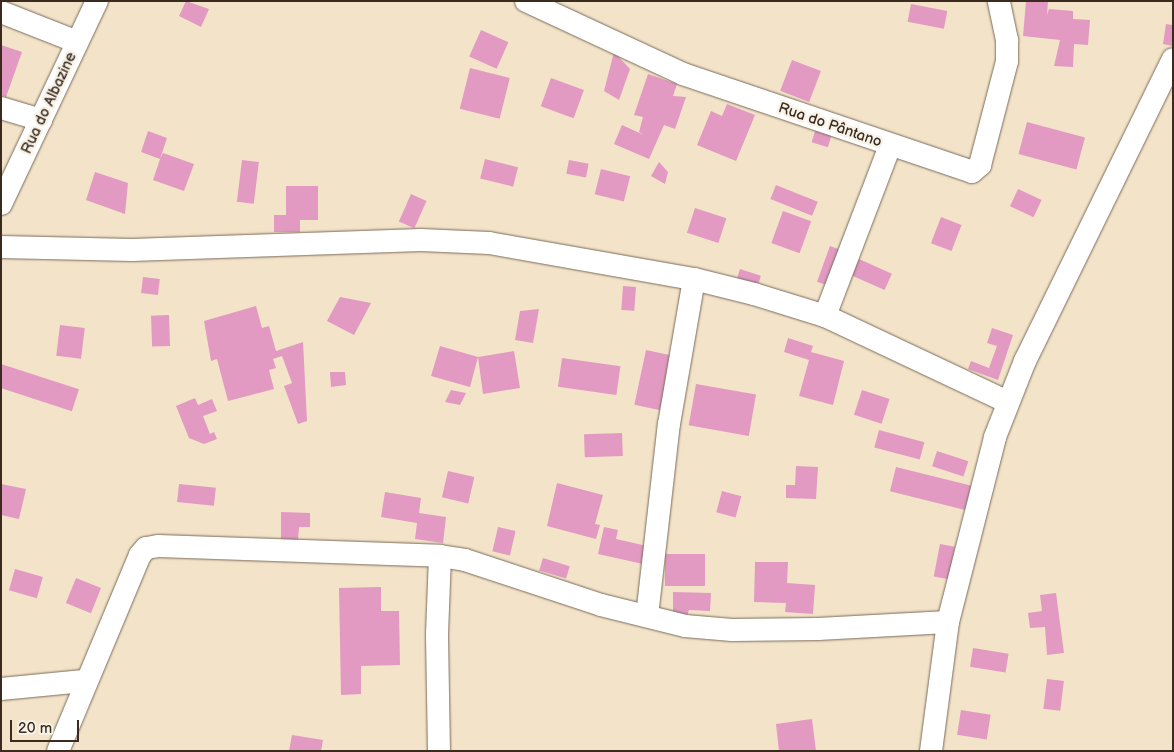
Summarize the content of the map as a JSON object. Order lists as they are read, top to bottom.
{
  "streets": {
    "street": ["Rua do Albazine", "Rua do Pântano"]
  },
  "scale_bar": "20 m"
}
